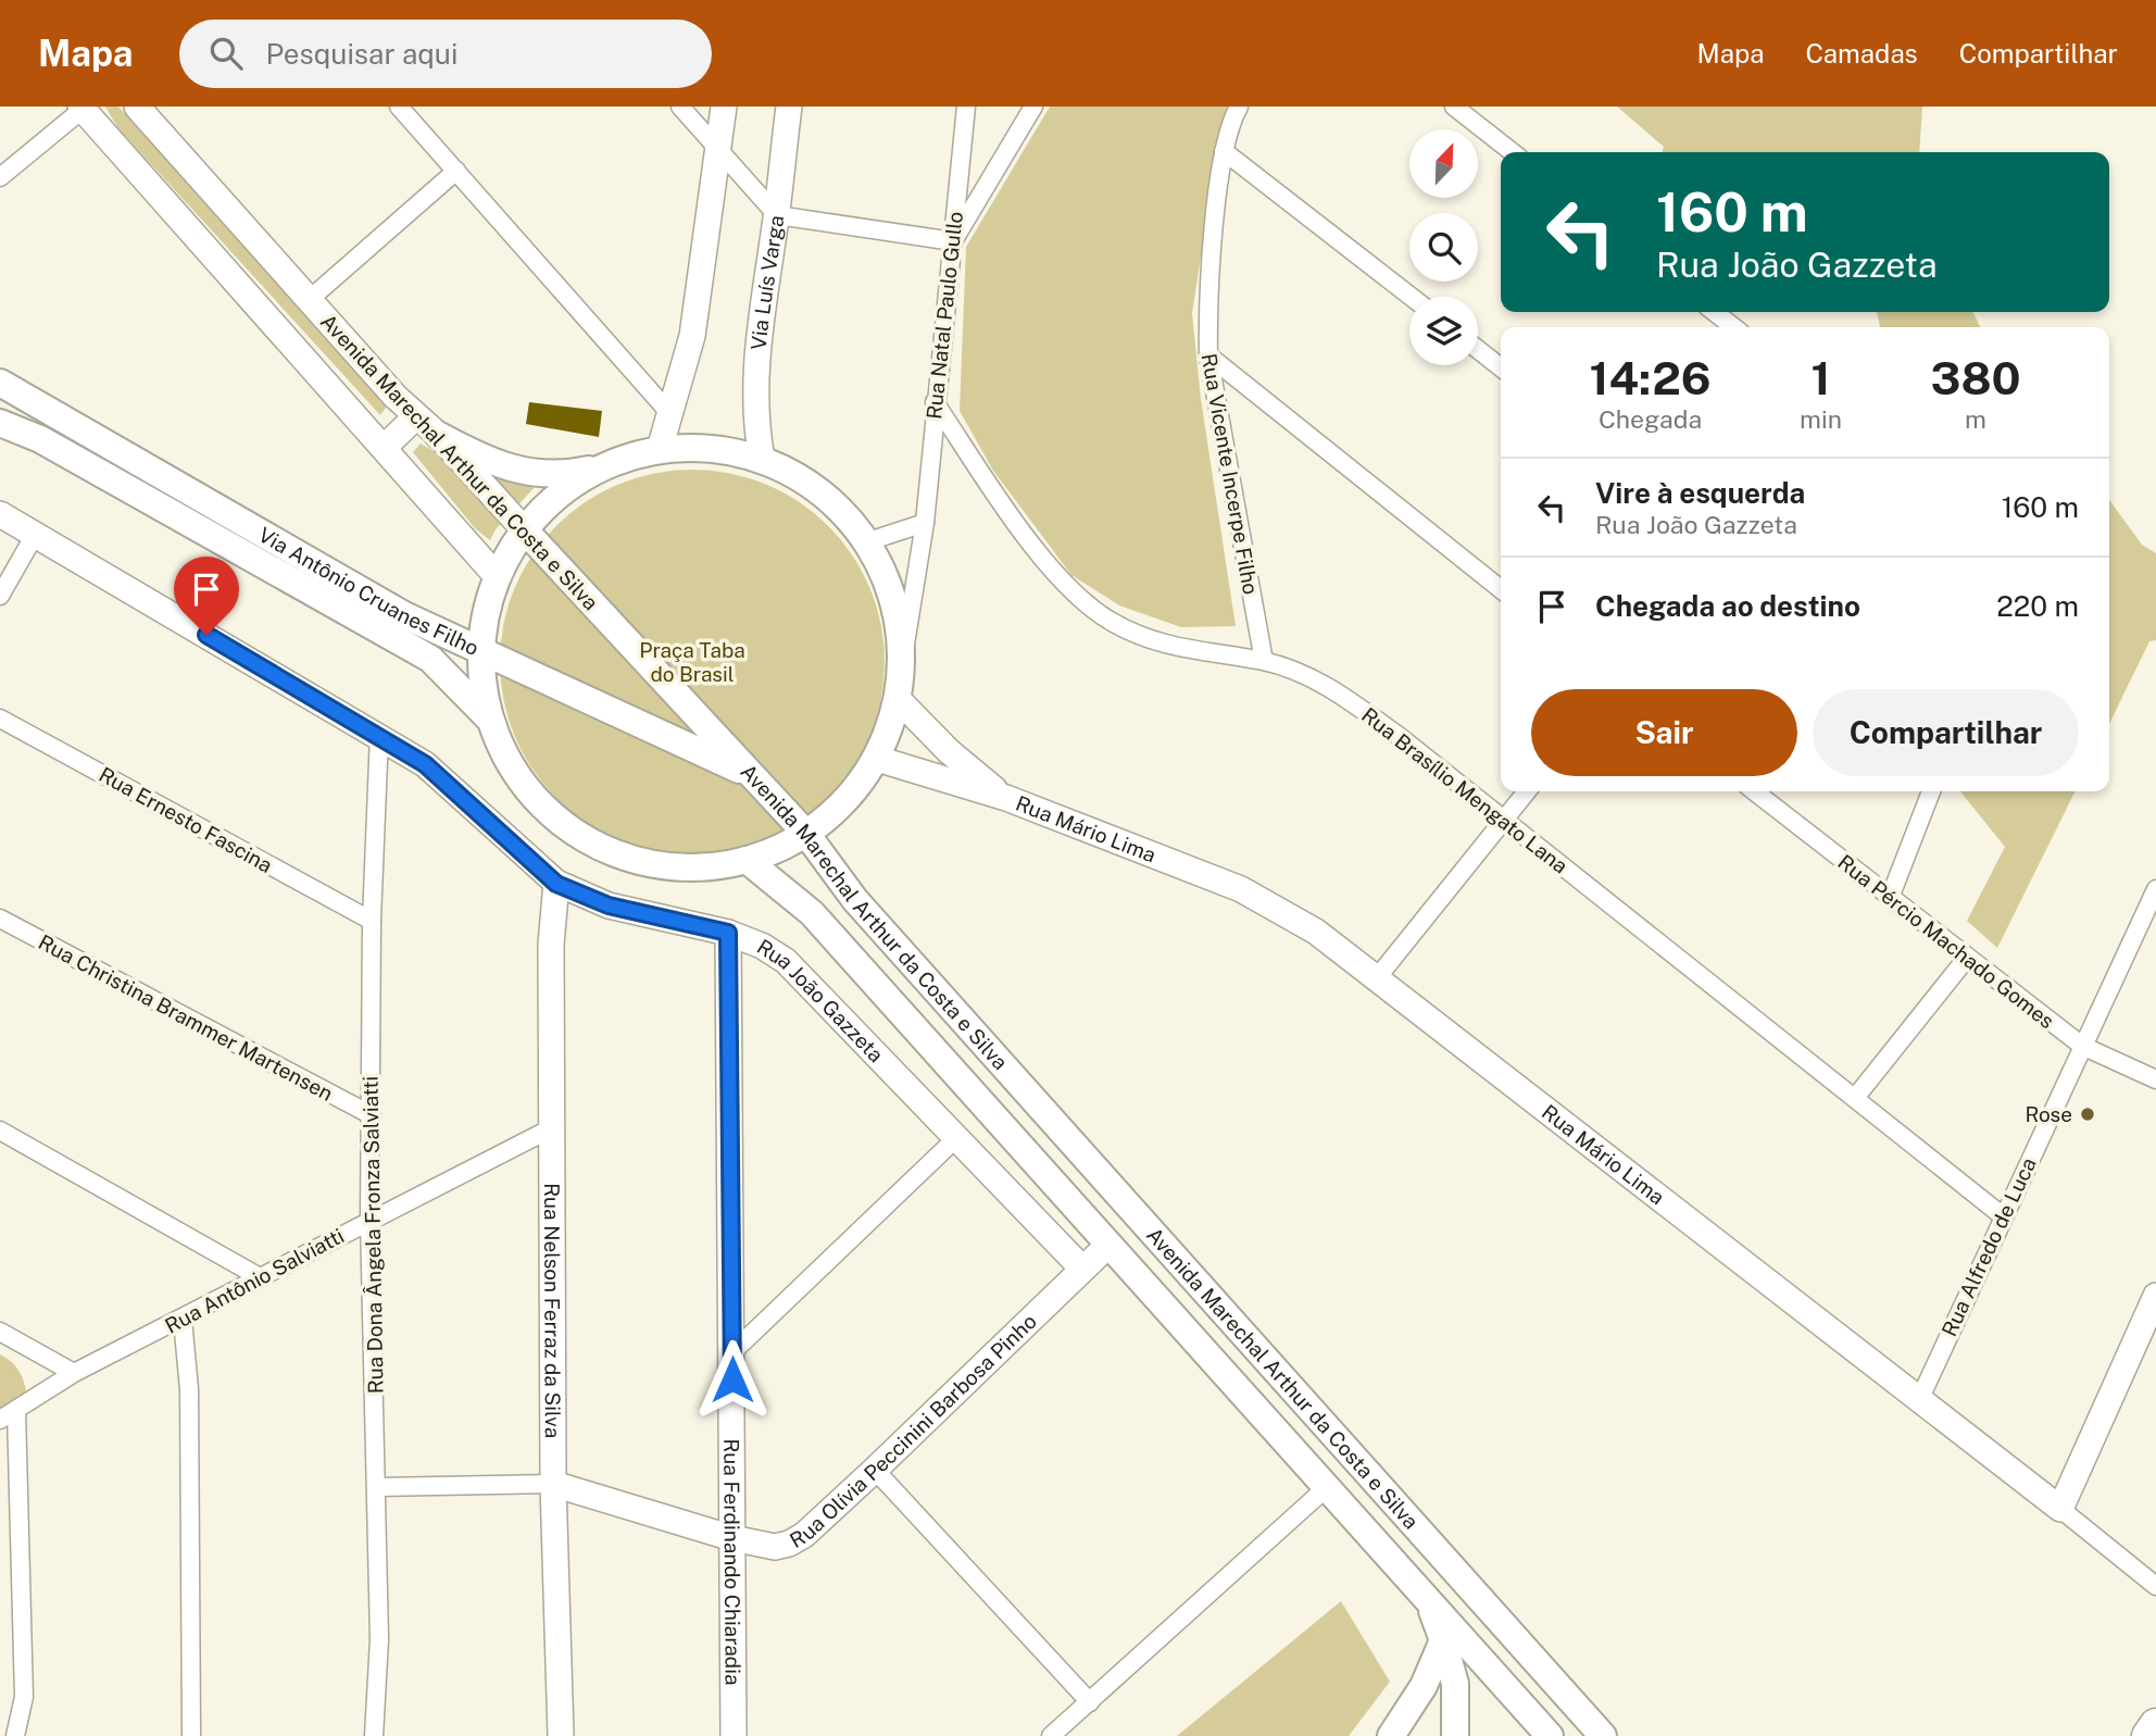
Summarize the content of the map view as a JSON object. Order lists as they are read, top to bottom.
{
  "streets": {
    "main road": ["Avenida Marechal Arthur da Costa e Silva", "Via Antônio Cruanes Filho"],
    "street": [
      "Via Luís Varga",
      "Rua Natal Paulo Gullo",
      "Rua Vicente Incerpe Filho",
      "Rua Brasílio Mengato Lana",
      "Rua Ernesto Fascina",
      "Rua Mário Lima",
      "Rua Pércio Machado Gomes",
      "Rua João Gazzeta",
      "Rua Christina Brammer Martensen",
      "Rua Dona Ângela Fronza Salviatti",
      "Rua Alfredo de Luca",
      "Rua Antônio Salviatti",
      "Rua Nelson Ferraz da Silva",
      "Rua Olívia Peccinini Barbosa Pinho",
      "Rua Ferdinando Chiaradia"
    ]
  },
  "crossings": [
    ["Rua Natal Paulo Gullo", "Rua Brasílio Mengato Lana"],
    ["Avenida Marechal Arthur da Costa e Silva", "Via Antônio Cruanes Filho"],
    ["Avenida Marechal Arthur da Costa e Silva", "Rua Olívia Peccinini Barbosa Pinho"],
    ["Rua Vicente Incerpe Filho", "Rua Brasílio Mengato Lana"],
    ["Rua Brasílio Mengato Lana", "Rua Alfredo de Luca"],
    ["Rua Ernesto Fascina", "Rua Dona Ângela Fronza Salviatti"],
    ["Rua Mário Lima", "Rua Alfredo de Luca"],
    ["Rua Pércio Machado Gomes", "Rua Alfredo de Luca"],
    ["Rua João Gazzeta", "Rua Dona Ângela Fronza Salviatti"],
    ["Rua João Gazzeta", "Rua Nelson Ferraz da Silva"],
    ["Rua João Gazzeta", "Rua Olívia Peccinini Barbosa Pinho"],
    ["Rua João Gazzeta", "Rua Ferdinando Chiaradia"],
    ["Rua Christina Brammer Martensen", "Rua Dona Ângela Fronza Salviatti"],
    ["Rua Dona Ângela Fronza Salviatti", "Rua Antônio Salviatti"],
    ["Rua Dona Ângela Fronza Salviatti", "Rua Olívia Peccinini Barbosa Pinho"],
    ["Rua Antônio Salviatti", "Rua Nelson Ferraz da Silva"],
    ["Rua Nelson Ferraz da Silva", "Rua Olívia Peccinini Barbosa Pinho"],
    ["Rua Olívia Peccinini Barbosa Pinho", "Rua Ferdinando Chiaradia"]
  ],
  "parks": ["Praça Taba do Brasil"],
  "places": ["Rose"],
  "north": "top right",
  "page": {
    "header": "Mapa",
    "search": "Pesquisar aqui",
    "nav": ["Mapa", "Camadas", "Compartilhar"],
    "turn": ["160 m", "Rua João Gazzeta"],
    "eta": [
      "14:26",
      "Chegada",
      "1",
      "min",
      "380",
      "m"
    ],
    "list": [
      {
        "name": "Vire à esquerda",
        "note": "Rua João Gazzeta",
        "value": "160 m"
      },
      {
        "name": "Chegada ao destino",
        "value": "220 m"
      }
    ],
    "buttons": ["Sair", "Compartilhar"]
  }
}
